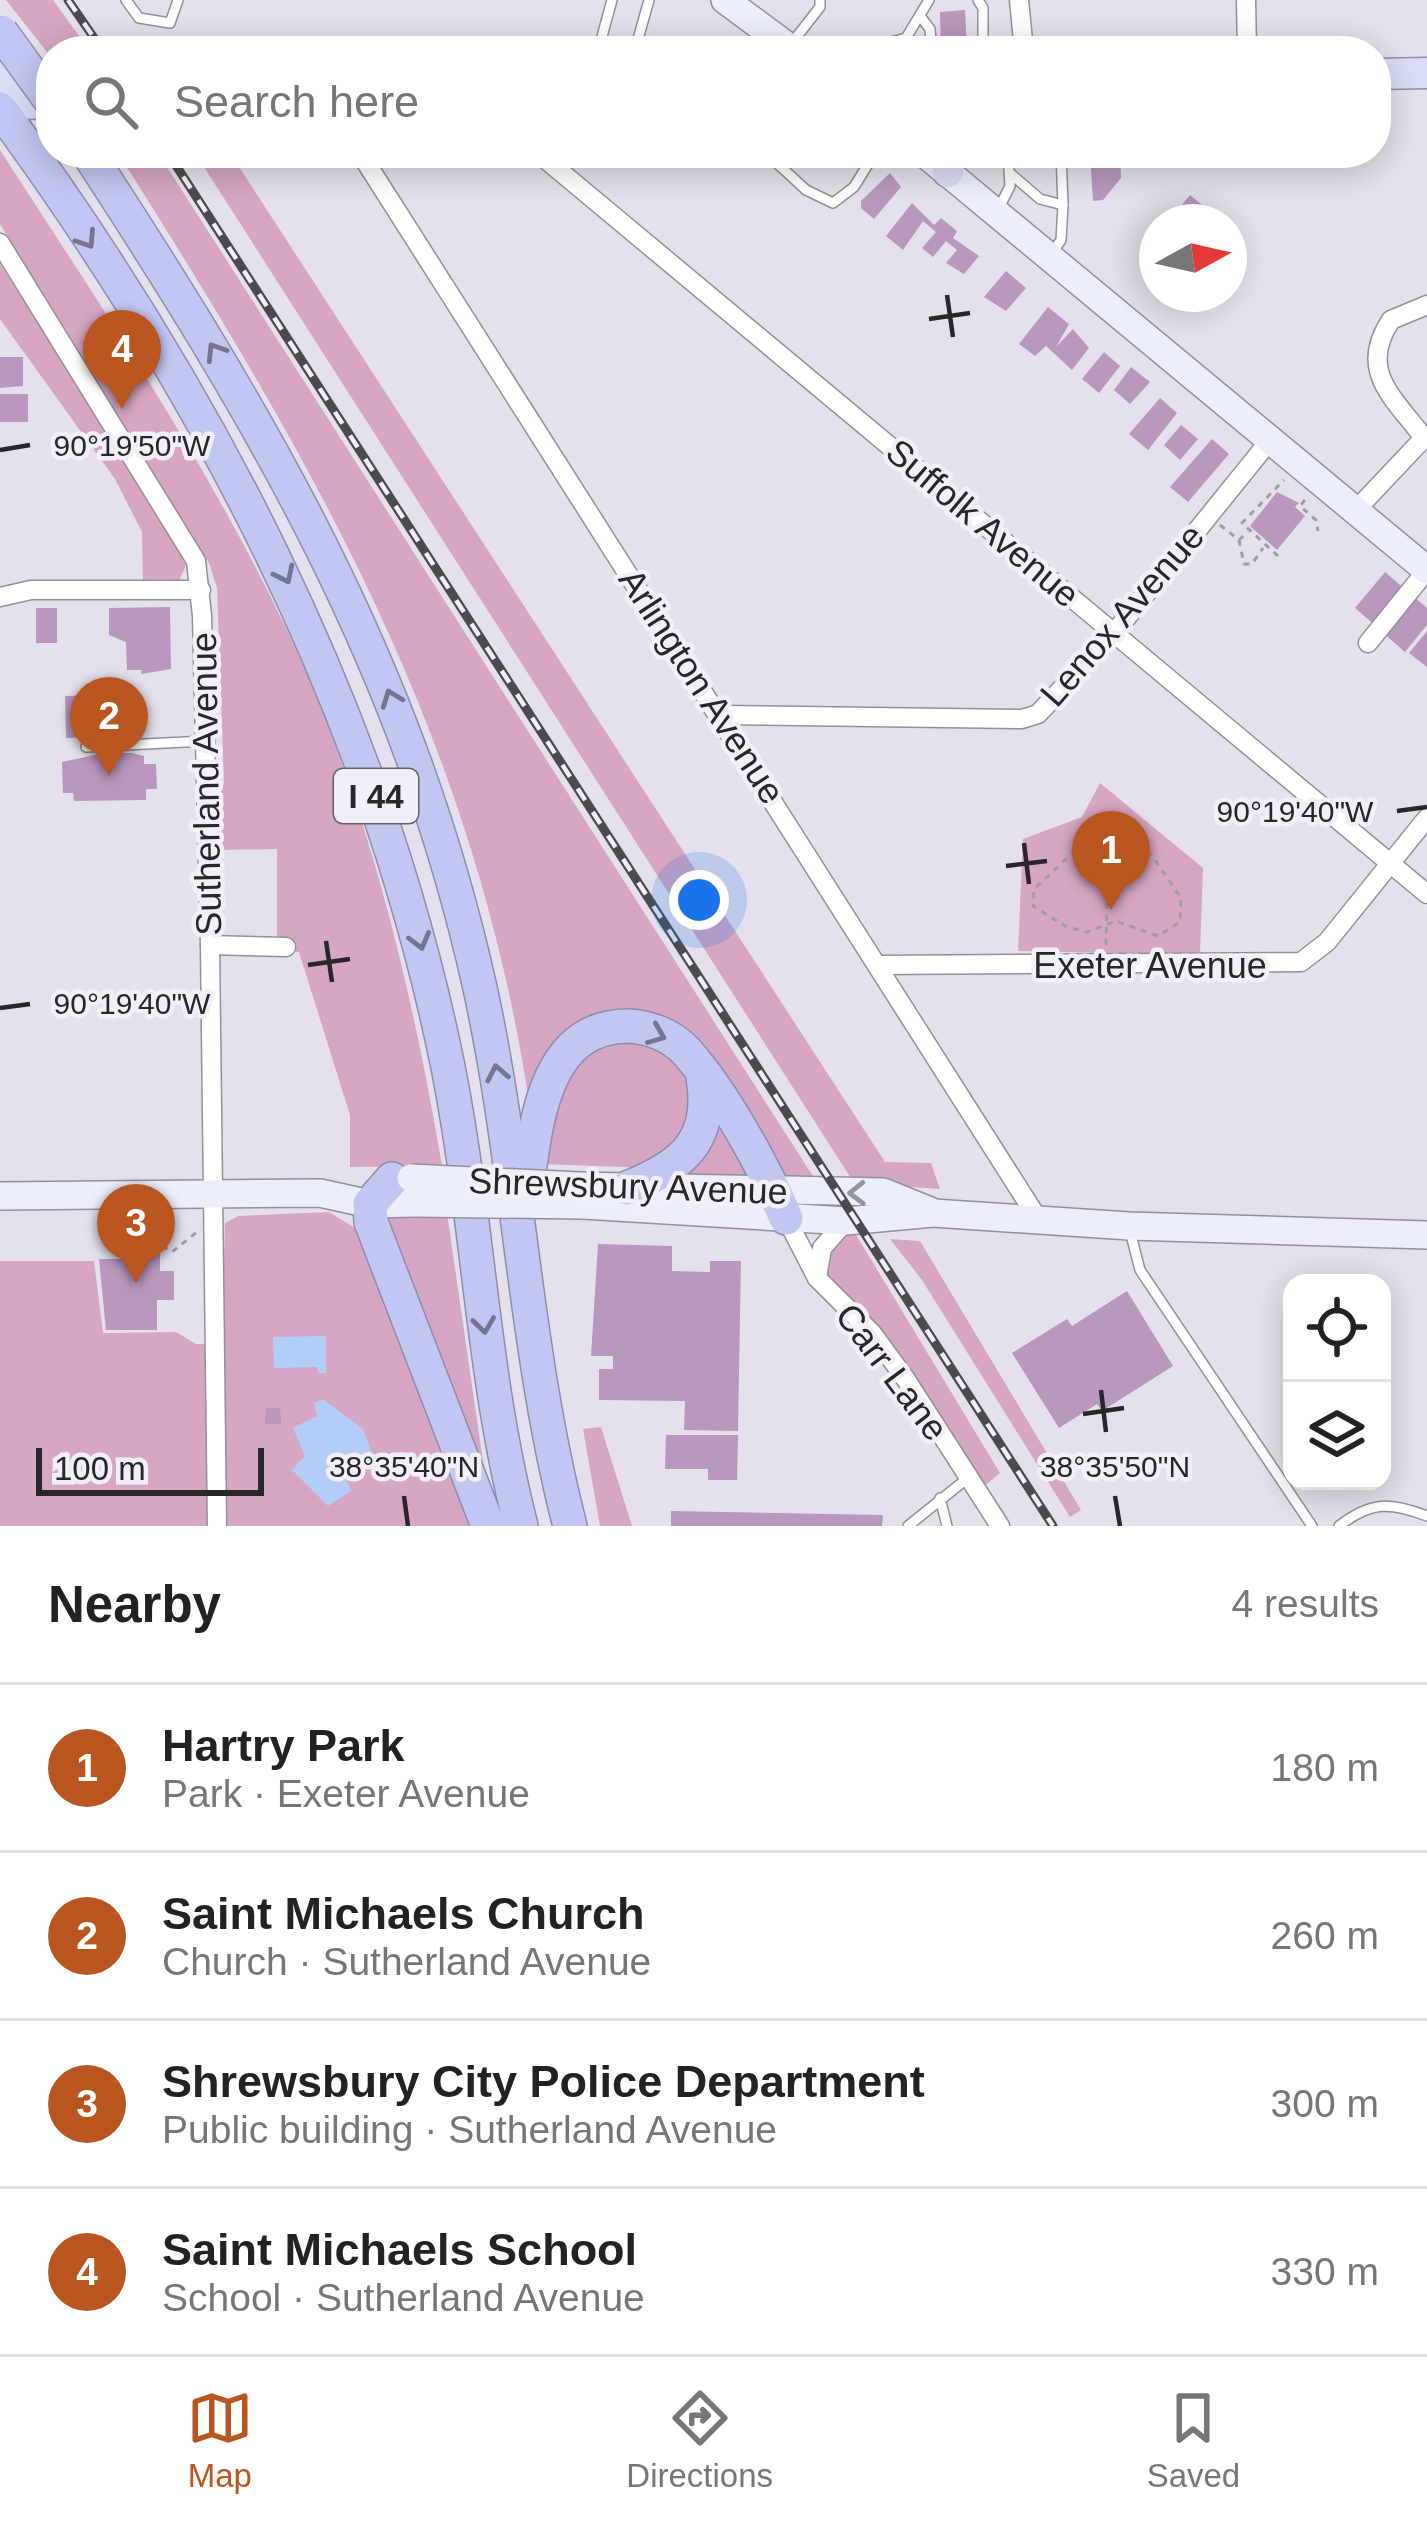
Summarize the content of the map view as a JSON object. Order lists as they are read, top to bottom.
{
  "streets": {
    "highway": ["I 44"],
    "main road": ["Shrewsbury Avenue"],
    "street": [
      "Suffolk Avenue",
      "Lenox Avenue",
      "Arlington Avenue",
      "Sutherland Avenue",
      "Exeter Avenue",
      "Carr Lane"
    ]
  },
  "crossings": [
    ["Suffolk Avenue", "Lenox Avenue"],
    ["Suffolk Avenue", "Exeter Avenue"],
    ["Lenox Avenue", "Arlington Avenue"],
    ["Arlington Avenue", "Exeter Avenue"],
    ["Arlington Avenue", "Shrewsbury Avenue"],
    ["Sutherland Avenue", "Shrewsbury Avenue"],
    ["Shrewsbury Avenue", "Carr Lane"]
  ],
  "scale_bar": "100 m",
  "north": "right",
  "page": {
    "search": "Search here",
    "pins": [
      "4",
      "2",
      "1",
      "3"
    ],
    "scale": "100 m",
    "heading": ["Nearby", "4 results"],
    "list": [
      {
        "mark": "1",
        "name": "Hartry Park",
        "note": "Park · Exeter Avenue",
        "value": "180 m"
      },
      {
        "mark": "2",
        "name": "Saint Michaels Church",
        "note": "Church · Sutherland Avenue",
        "value": "260 m"
      },
      {
        "mark": "3",
        "name": "Shrewsbury City Police Department",
        "note": "Public building · Sutherland Avenue",
        "value": "300 m"
      },
      {
        "mark": "4",
        "name": "Saint Michaels School",
        "note": "School · Sutherland Avenue",
        "value": "330 m"
      }
    ],
    "nav": ["Map", "Directions", "Saved"]
  },
  "coordinates": [
    "90°19'50\"W",
    "90°19'40\"W",
    "38°35'40\"N",
    "38°35'50\"N"
  ]
}
